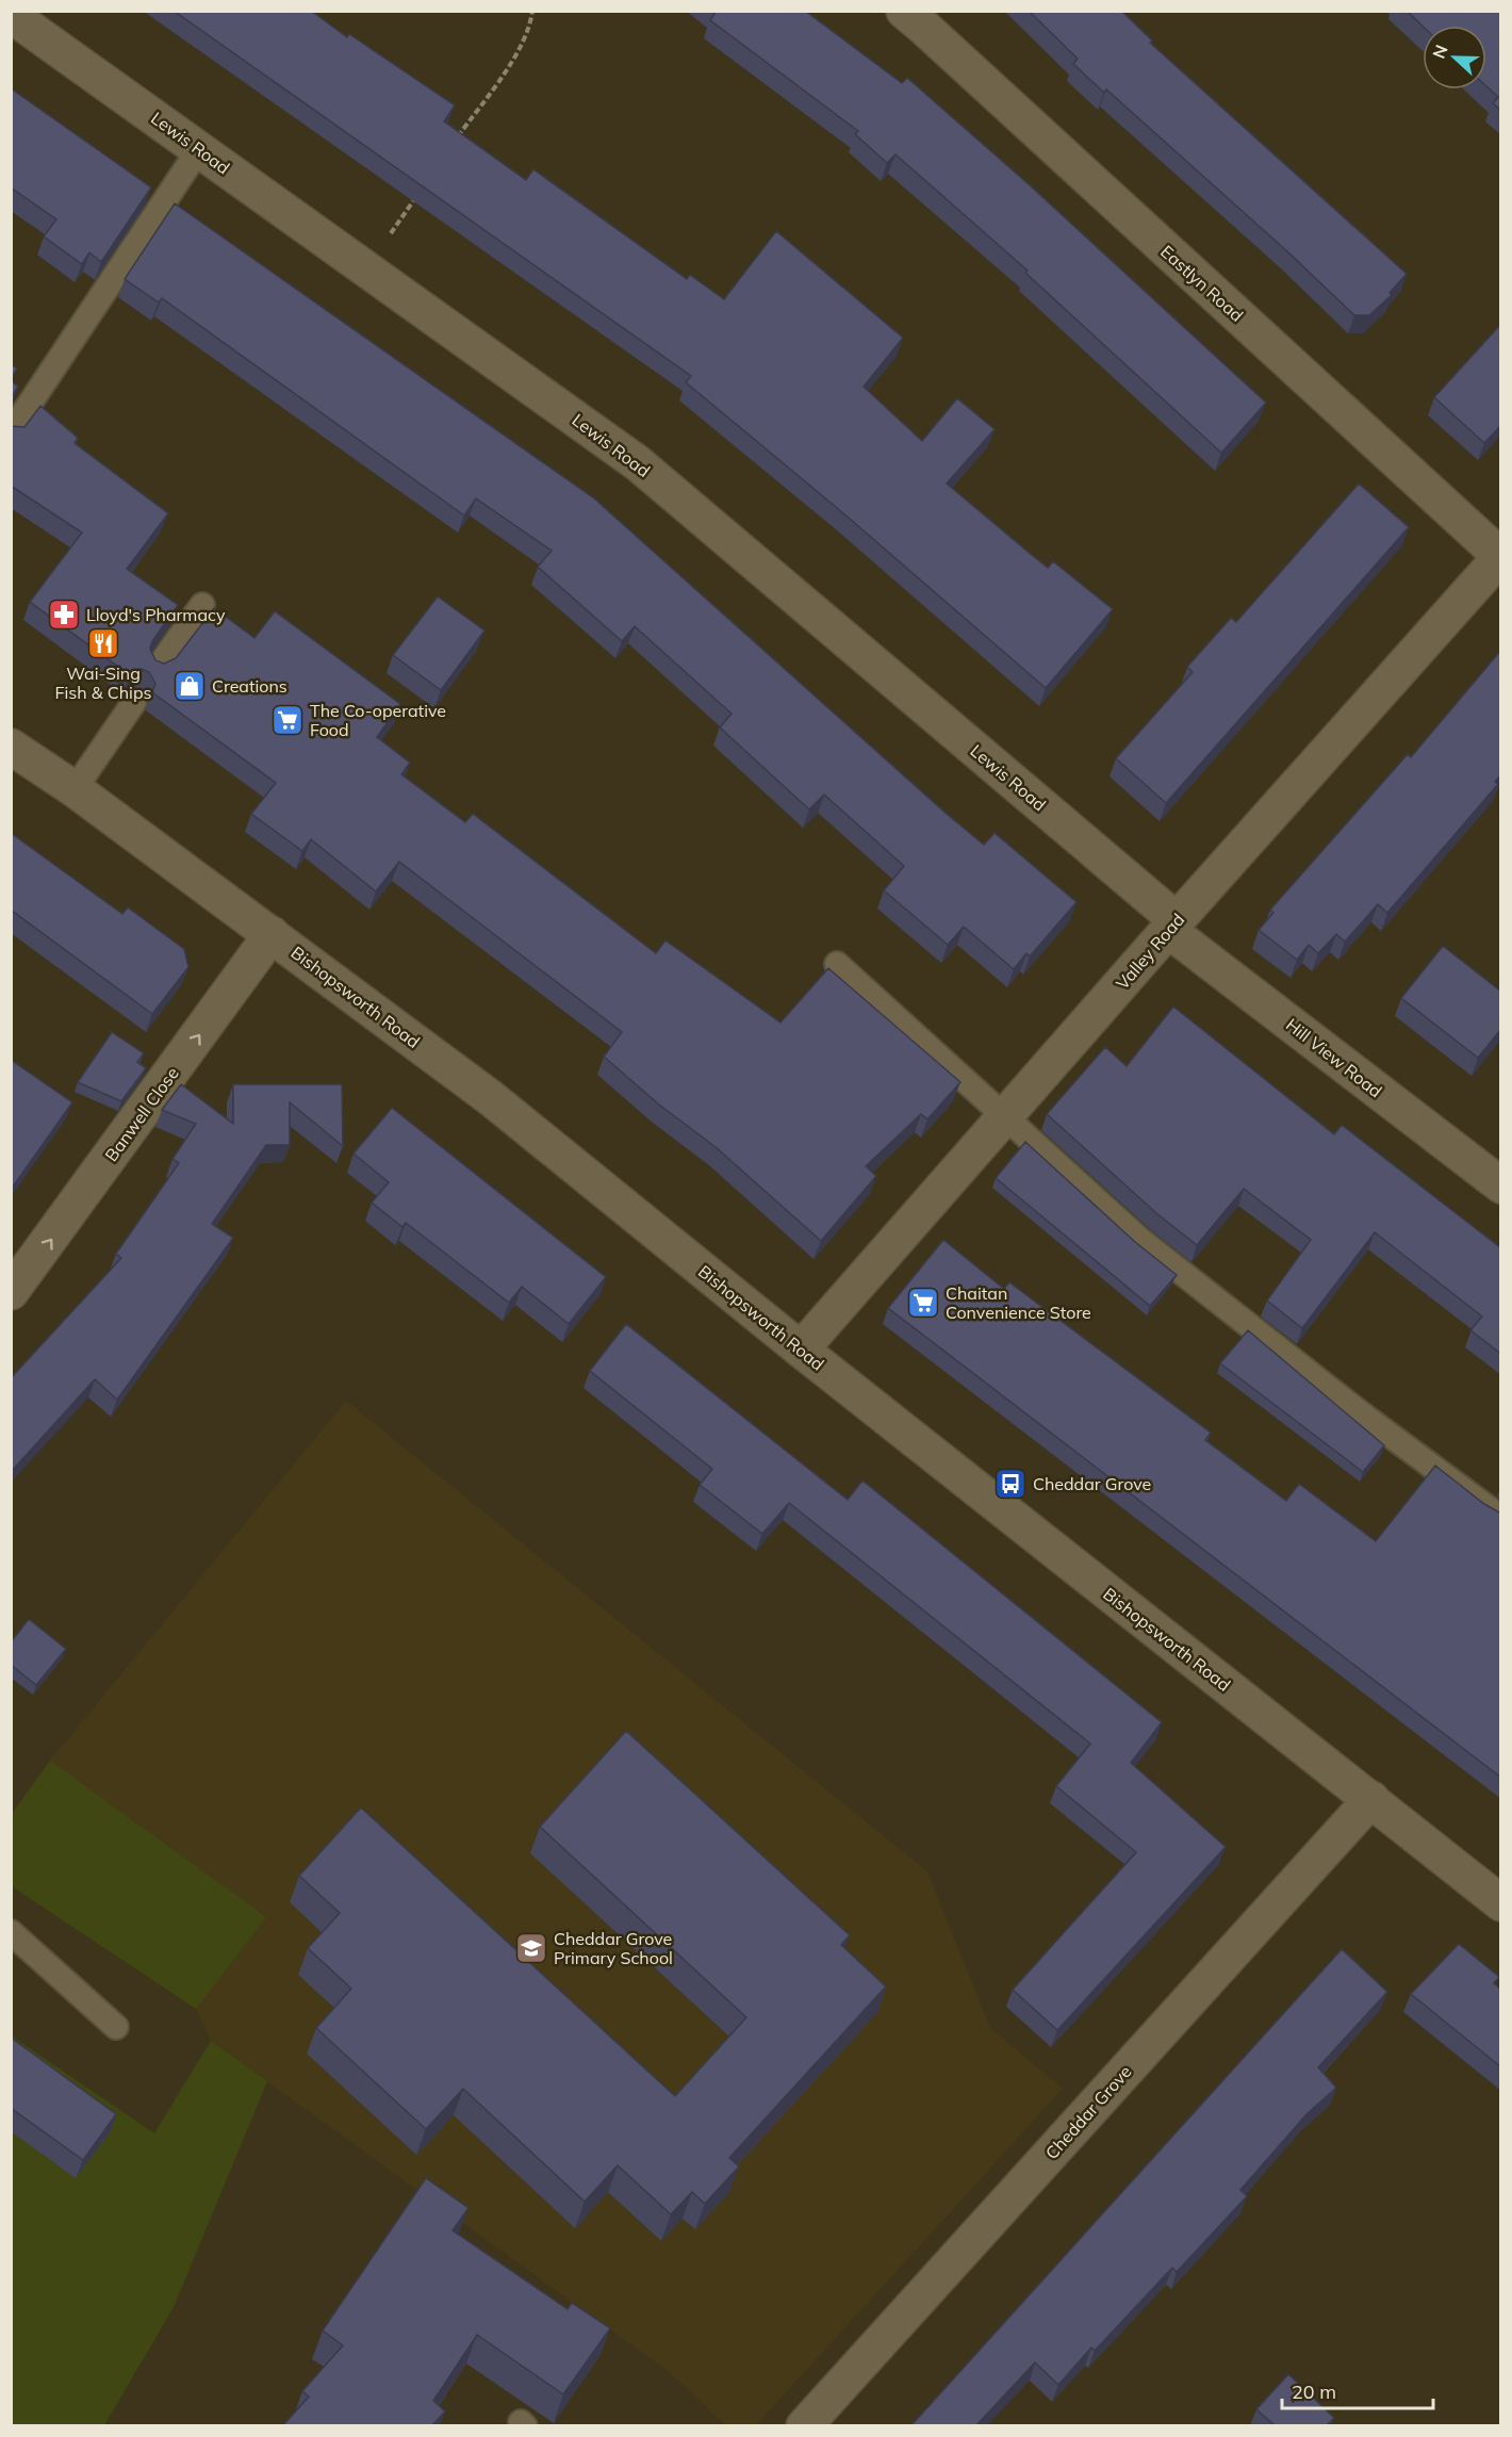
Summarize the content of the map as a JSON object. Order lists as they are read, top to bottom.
{
  "streets": {
    "street": [
      "Lewis Road",
      "Eastlyn Road",
      "Valley Road",
      "Bishopsworth Road",
      "Hill View Road",
      "Banwell Close",
      "Cheddar Grove"
    ]
  },
  "crossings": [
    ["Lewis Road", "Valley Road"],
    ["Lewis Road", "Hill View Road"],
    ["Eastlyn Road", "Valley Road"],
    ["Valley Road", "Bishopsworth Road"],
    ["Valley Road", "Hill View Road"],
    ["Bishopsworth Road", "Banwell Close"],
    ["Bishopsworth Road", "Cheddar Grove"]
  ],
  "one_way": ["Banwell Close"],
  "places": {
    "pharmacy": ["Lloyd's Pharmacy"],
    "restaurant": ["Wai-Sing Fish & Chips"],
    "shop": ["Creations"],
    "supermarket": ["The Co-operative Food", "Chaitan Convenience Store"],
    "bus stop": ["Cheddar Grove"],
    "school or university": ["Cheddar Grove Primary School"]
  },
  "scale_bar": "20 m",
  "north": "left"
}
